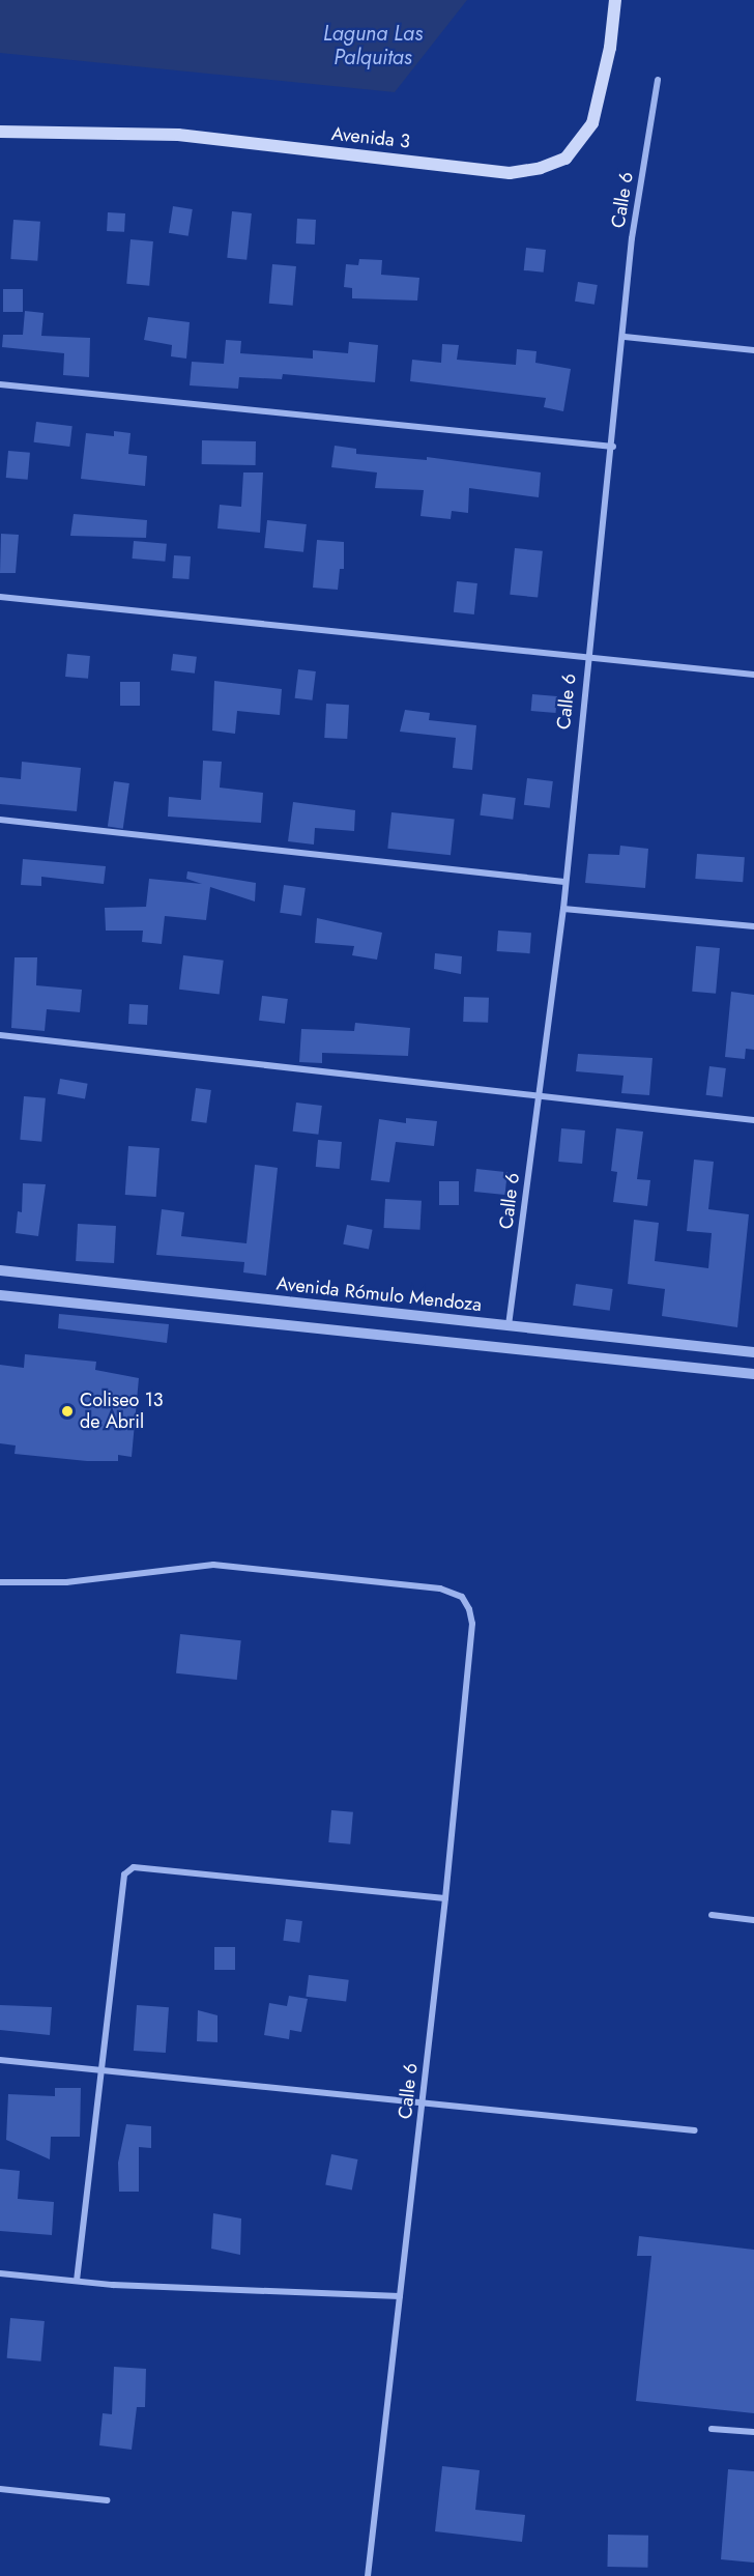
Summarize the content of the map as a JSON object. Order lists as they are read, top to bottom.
{
  "streets": {
    "main road": ["Avenida 3"],
    "street": ["Calle 6", "Avenida Rómulo Mendoza"]
  },
  "crossings": [
    ["Calle 6", "Avenida Rómulo Mendoza"]
  ],
  "water": ["Laguna Las Palquitas"],
  "places": ["Coliseo 13 de Abril"]
}
